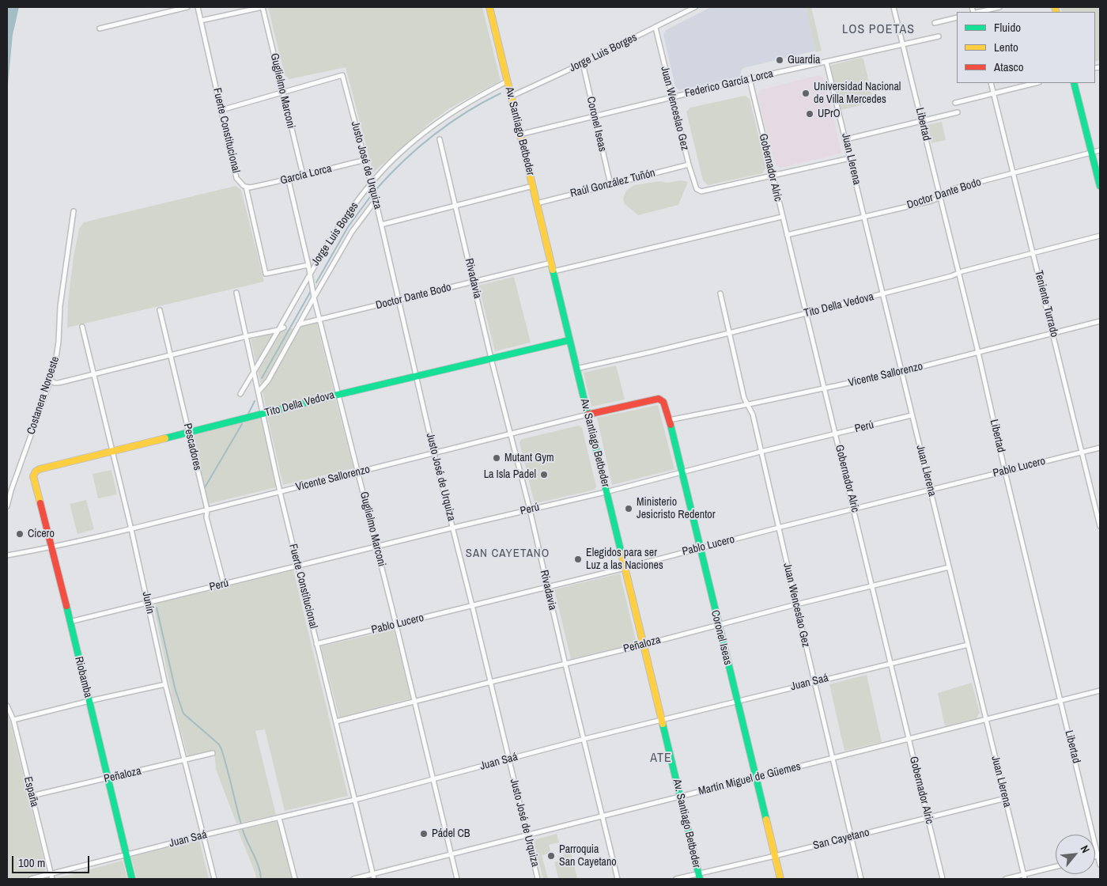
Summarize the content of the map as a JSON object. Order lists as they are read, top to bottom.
{
  "streets": {
    "street": [
      "Jorge Luis Borges",
      "Federico García Lorca",
      "Guglielmo Marconi",
      "Juan Wenceslao Gez",
      "Coronel Iseas",
      "Libertad",
      "Fuerte Constitucional",
      "Av. Santiago Betbeder",
      "Juan Llerena",
      "Justo José de Urquiza",
      "Gobernador Alric",
      "García Lorca",
      "Raúl González Tuñón",
      "Doctor Dante Bodo",
      "Rivadavia",
      "Teniente Turrado",
      "Tito Della Vedova",
      "Vicente Sallorenzo",
      "Costanera Noroeste",
      "Perú",
      "Pescadores",
      "Pablo Lucero",
      "Junín",
      "Peñaloza",
      "Riobamba",
      "Juan Saá",
      "Martín Miguel de Güemes",
      "España",
      "San Cayetano"
    ]
  },
  "crossings": [
    ["Jorge Luis Borges", "Guglielmo Marconi"],
    ["Jorge Luis Borges", "Juan Wenceslao Gez"],
    ["Jorge Luis Borges", "Coronel Iseas"],
    ["Jorge Luis Borges", "Fuerte Constitucional"],
    ["Jorge Luis Borges", "Av. Santiago Betbeder"],
    ["Jorge Luis Borges", "Justo José de Urquiza"],
    ["Jorge Luis Borges", "Doctor Dante Bodo"],
    ["Federico García Lorca", "Juan Wenceslao Gez"],
    ["Federico García Lorca", "Coronel Iseas"],
    ["Federico García Lorca", "Libertad"],
    ["Federico García Lorca", "Av. Santiago Betbeder"],
    ["Federico García Lorca", "Juan Llerena"],
    ["Federico García Lorca", "Gobernador Alric"],
    ["Guglielmo Marconi", "Fuerte Constitucional"],
    ["Guglielmo Marconi", "Justo José de Urquiza"],
    ["Guglielmo Marconi", "García Lorca"],
    ["Guglielmo Marconi", "Doctor Dante Bodo"],
    ["Guglielmo Marconi", "Tito Della Vedova"],
    ["Guglielmo Marconi", "Vicente Sallorenzo"],
    ["Guglielmo Marconi", "Perú"],
    ["Guglielmo Marconi", "Pablo Lucero"],
    ["Guglielmo Marconi", "Peñaloza"],
    ["Guglielmo Marconi", "Juan Saá"],
    ["Guglielmo Marconi", "Martín Miguel de Güemes"],
    ["Juan Wenceslao Gez", "Gobernador Alric"],
    ["Juan Wenceslao Gez", "Raúl González Tuñón"],
    ["Juan Wenceslao Gez", "Tito Della Vedova"],
    ["Juan Wenceslao Gez", "Vicente Sallorenzo"],
    ["Juan Wenceslao Gez", "Perú"],
    ["Juan Wenceslao Gez", "Pablo Lucero"],
    ["Juan Wenceslao Gez", "Peñaloza"],
    ["Juan Wenceslao Gez", "Juan Saá"],
    ["Juan Wenceslao Gez", "Martín Miguel de Güemes"],
    ["Juan Wenceslao Gez", "San Cayetano"],
    ["Coronel Iseas", "Raúl González Tuñón"],
    ["Coronel Iseas", "Vicente Sallorenzo"],
    ["Coronel Iseas", "Perú"],
    ["Coronel Iseas", "Pablo Lucero"],
    ["Coronel Iseas", "Peñaloza"],
    ["Coronel Iseas", "Juan Saá"],
    ["Coronel Iseas", "Martín Miguel de Güemes"],
    ["Coronel Iseas", "San Cayetano"],
    ["Libertad", "Doctor Dante Bodo"],
    ["Libertad", "Tito Della Vedova"],
    ["Libertad", "Vicente Sallorenzo"],
    ["Libertad", "Pablo Lucero"],
    ["Libertad", "Martín Miguel de Güemes"],
    ["Fuerte Constitucional", "García Lorca"],
    ["Fuerte Constitucional", "Tito Della Vedova"],
    ["Fuerte Constitucional", "Vicente Sallorenzo"],
    ["Fuerte Constitucional", "Perú"],
    ["Fuerte Constitucional", "Pablo Lucero"],
    ["Fuerte Constitucional", "Peñaloza"],
    ["Fuerte Constitucional", "Juan Saá"],
    ["Fuerte Constitucional", "Martín Miguel de Güemes"],
    ["Av. Santiago Betbeder", "Raúl González Tuñón"],
    ["Av. Santiago Betbeder", "Doctor Dante Bodo"],
    ["Av. Santiago Betbeder", "Tito Della Vedova"],
    ["Av. Santiago Betbeder", "Vicente Sallorenzo"],
    ["Av. Santiago Betbeder", "Perú"],
    ["Av. Santiago Betbeder", "Pablo Lucero"],
    ["Av. Santiago Betbeder", "Peñaloza"],
    ["Av. Santiago Betbeder", "Juan Saá"],
    ["Av. Santiago Betbeder", "Martín Miguel de Güemes"],
    ["Av. Santiago Betbeder", "San Cayetano"],
    ["Juan Llerena", "Doctor Dante Bodo"],
    ["Juan Llerena", "Tito Della Vedova"],
    ["Juan Llerena", "Vicente Sallorenzo"],
    ["Juan Llerena", "Perú"],
    ["Juan Llerena", "Pablo Lucero"],
    ["Juan Llerena", "Peñaloza"],
    ["Juan Llerena", "Juan Saá"],
    ["Juan Llerena", "Martín Miguel de Güemes"],
    ["Juan Llerena", "San Cayetano"],
    ["Justo José de Urquiza", "García Lorca"],
    ["Justo José de Urquiza", "Doctor Dante Bodo"],
    ["Justo José de Urquiza", "Tito Della Vedova"],
    ["Justo José de Urquiza", "Vicente Sallorenzo"],
    ["Justo José de Urquiza", "Perú"],
    ["Justo José de Urquiza", "Pablo Lucero"],
    ["Justo José de Urquiza", "Peñaloza"],
    ["Justo José de Urquiza", "Juan Saá"],
    ["Justo José de Urquiza", "Martín Miguel de Güemes"],
    ["Gobernador Alric", "Doctor Dante Bodo"],
    ["Gobernador Alric", "Tito Della Vedova"],
    ["Gobernador Alric", "Vicente Sallorenzo"],
    ["Gobernador Alric", "Perú"],
    ["Gobernador Alric", "Pablo Lucero"],
    ["Gobernador Alric", "Peñaloza"],
    ["Gobernador Alric", "Juan Saá"],
    ["Gobernador Alric", "Martín Miguel de Güemes"],
    ["Gobernador Alric", "San Cayetano"],
    ["Doctor Dante Bodo", "Rivadavia"],
    ["Doctor Dante Bodo", "Teniente Turrado"],
    ["Rivadavia", "Tito Della Vedova"],
    ["Rivadavia", "Vicente Sallorenzo"],
    ["Rivadavia", "Perú"],
    ["Rivadavia", "Pablo Lucero"],
    ["Rivadavia", "Peñaloza"],
    ["Rivadavia", "Juan Saá"],
    ["Rivadavia", "Martín Miguel de Güemes"],
    ["Teniente Turrado", "Tito Della Vedova"],
    ["Teniente Turrado", "Vicente Sallorenzo"],
    ["Teniente Turrado", "Pablo Lucero"],
    ["Tito Della Vedova", "Pescadores"],
    ["Tito Della Vedova", "Junín"],
    ["Tito Della Vedova", "Riobamba"],
    ["Vicente Sallorenzo", "Pescadores"],
    ["Vicente Sallorenzo", "Junín"],
    ["Vicente Sallorenzo", "Riobamba"],
    ["Perú", "Pescadores"],
    ["Perú", "Junín"],
    ["Perú", "Riobamba"],
    ["Junín", "Peñaloza"],
    ["Junín", "Juan Saá"],
    ["Peñaloza", "Riobamba"],
    ["Peñaloza", "España"],
    ["Riobamba", "Juan Saá"],
    ["Juan Saá", "España"]
  ],
  "districts": ["LOS POETAS", "SAN CAYETANO", "ATE"],
  "places": [
    "Guardia",
    "Universidad Nacional de Villa Mercedes",
    "UPrO",
    "Mutant Gym",
    "La Isla Padel",
    "Ministerio Jesicristo Redentor",
    "Cicero",
    "Elegidos para ser Luz a las Naciones",
    "Pádel CB",
    "Parroquia San Cayetano"
  ],
  "legend": ["Fluido", "Lento", "Atasco"],
  "scale_bar": "100 m",
  "north": "top right"
}
